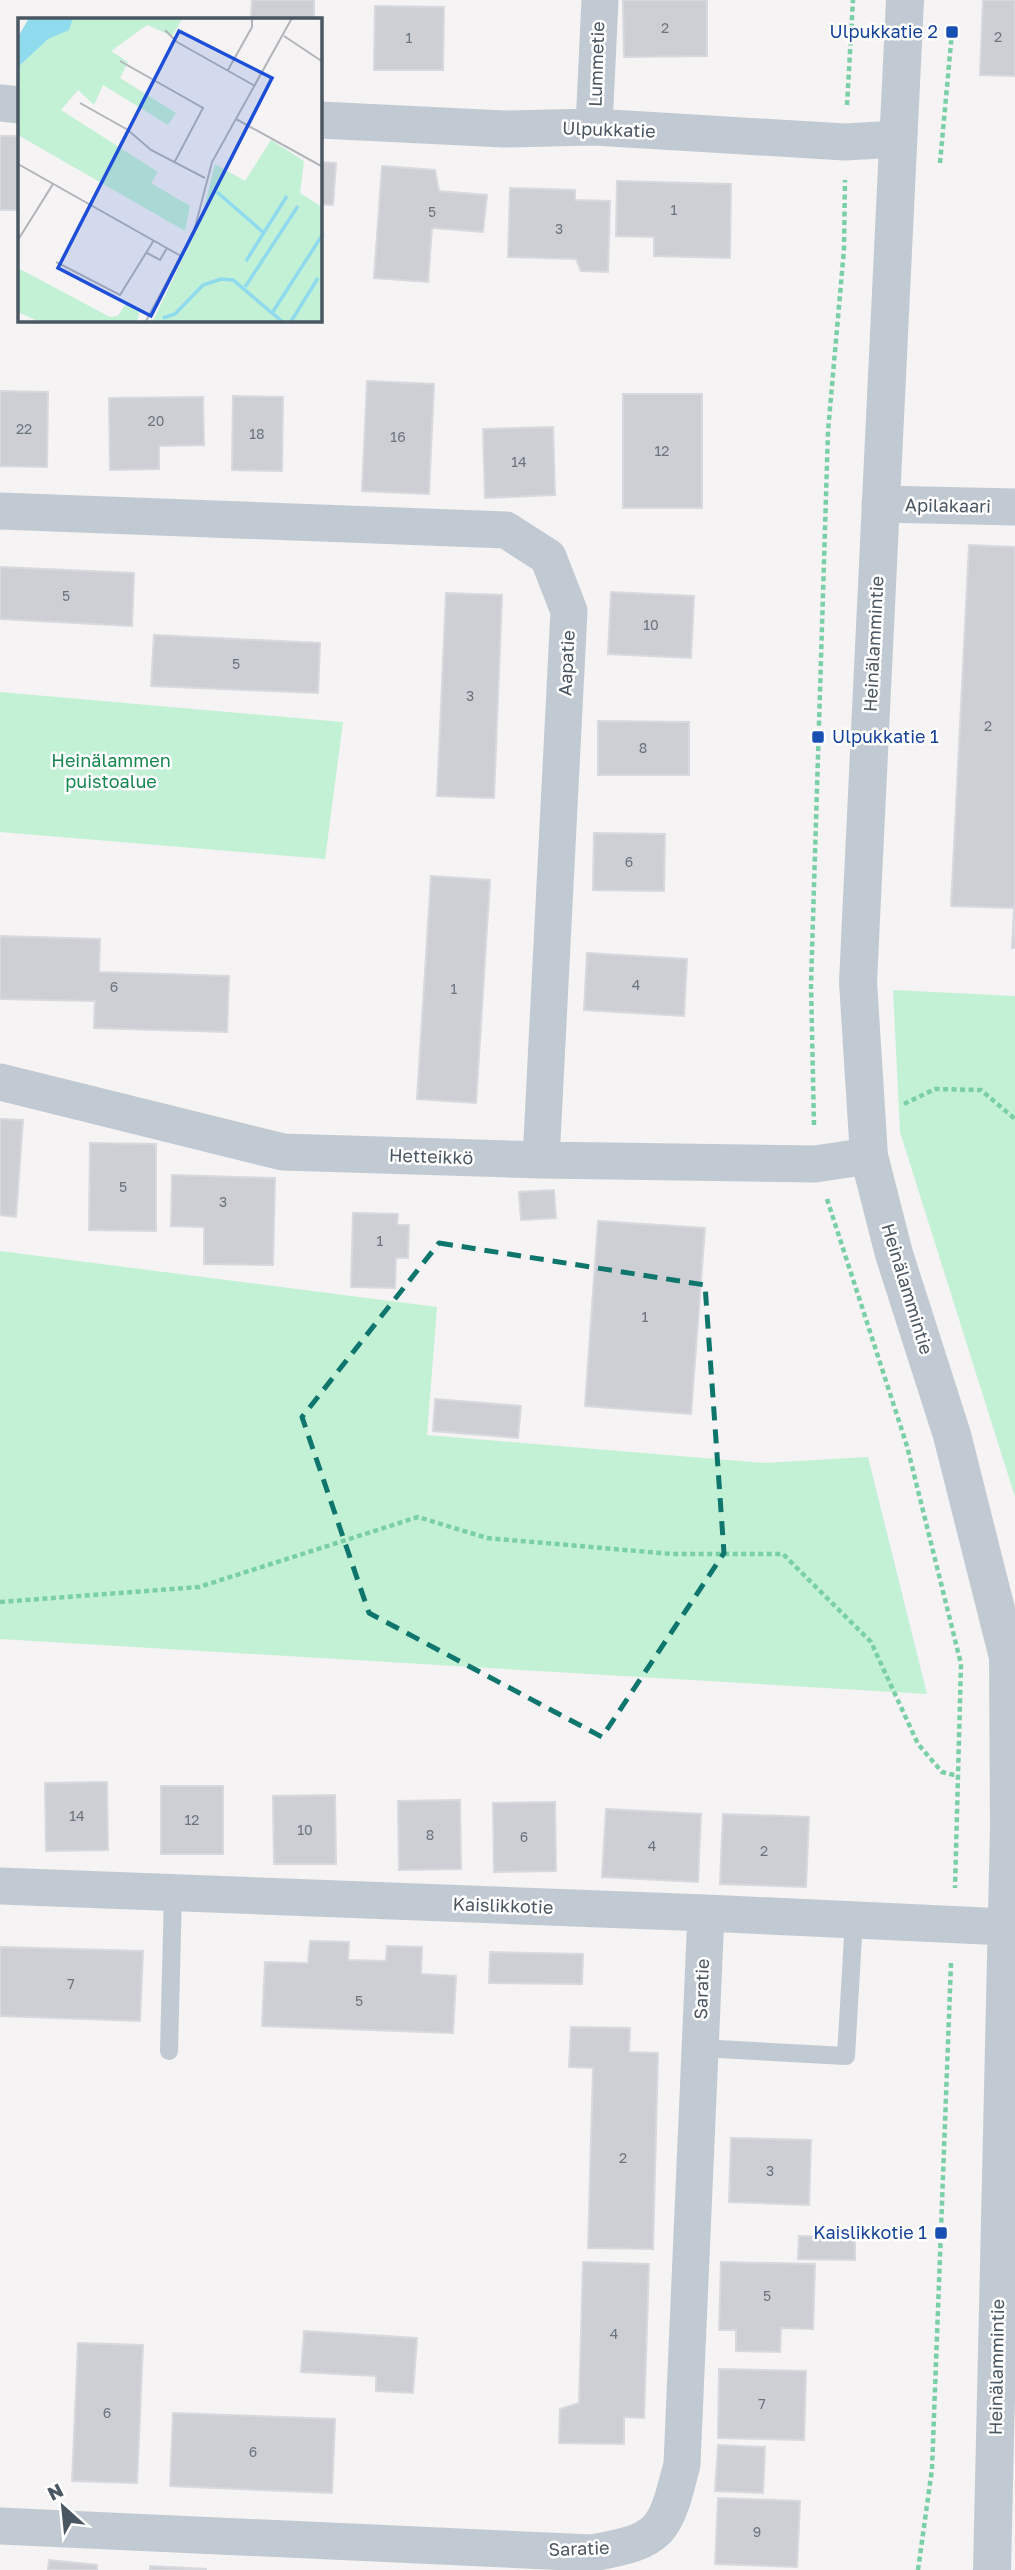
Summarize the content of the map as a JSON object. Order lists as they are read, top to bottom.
{
  "streets": {
    "street": [
      "Lummetie",
      "Ulpukkatie",
      "Apilakaari",
      "Heinälammintie",
      "Aapatie",
      "Hetteikkö",
      "Kaislikkotie",
      "Saratie"
    ]
  },
  "crossings": [
    ["Lummetie", "Ulpukkatie"],
    ["Ulpukkatie", "Heinälammintie"],
    ["Apilakaari", "Heinälammintie"],
    ["Heinälammintie", "Hetteikkö"],
    ["Heinälammintie", "Kaislikkotie"],
    ["Aapatie", "Hetteikkö"],
    ["Kaislikkotie", "Saratie"]
  ],
  "parks": ["Heinälammen puistoalue"],
  "places": {
    "transit": ["Ulpukkatie 2", "Ulpukkatie 1", "Kaislikkotie 1"]
  },
  "house_numbers": [
    "2",
    "2",
    "1",
    "1",
    "5",
    "3",
    "20",
    "22",
    "18",
    "16",
    "12",
    "14",
    "5",
    "10",
    "5",
    "3",
    "2",
    "8",
    "6",
    "4",
    "6",
    "1",
    "5",
    "3",
    "1",
    "1",
    "14",
    "12",
    "10",
    "8",
    "6",
    "4",
    "2",
    "7",
    "5",
    "2",
    "3",
    "5",
    "4",
    "7",
    "6",
    "6",
    "9"
  ],
  "north": "top left"
}
